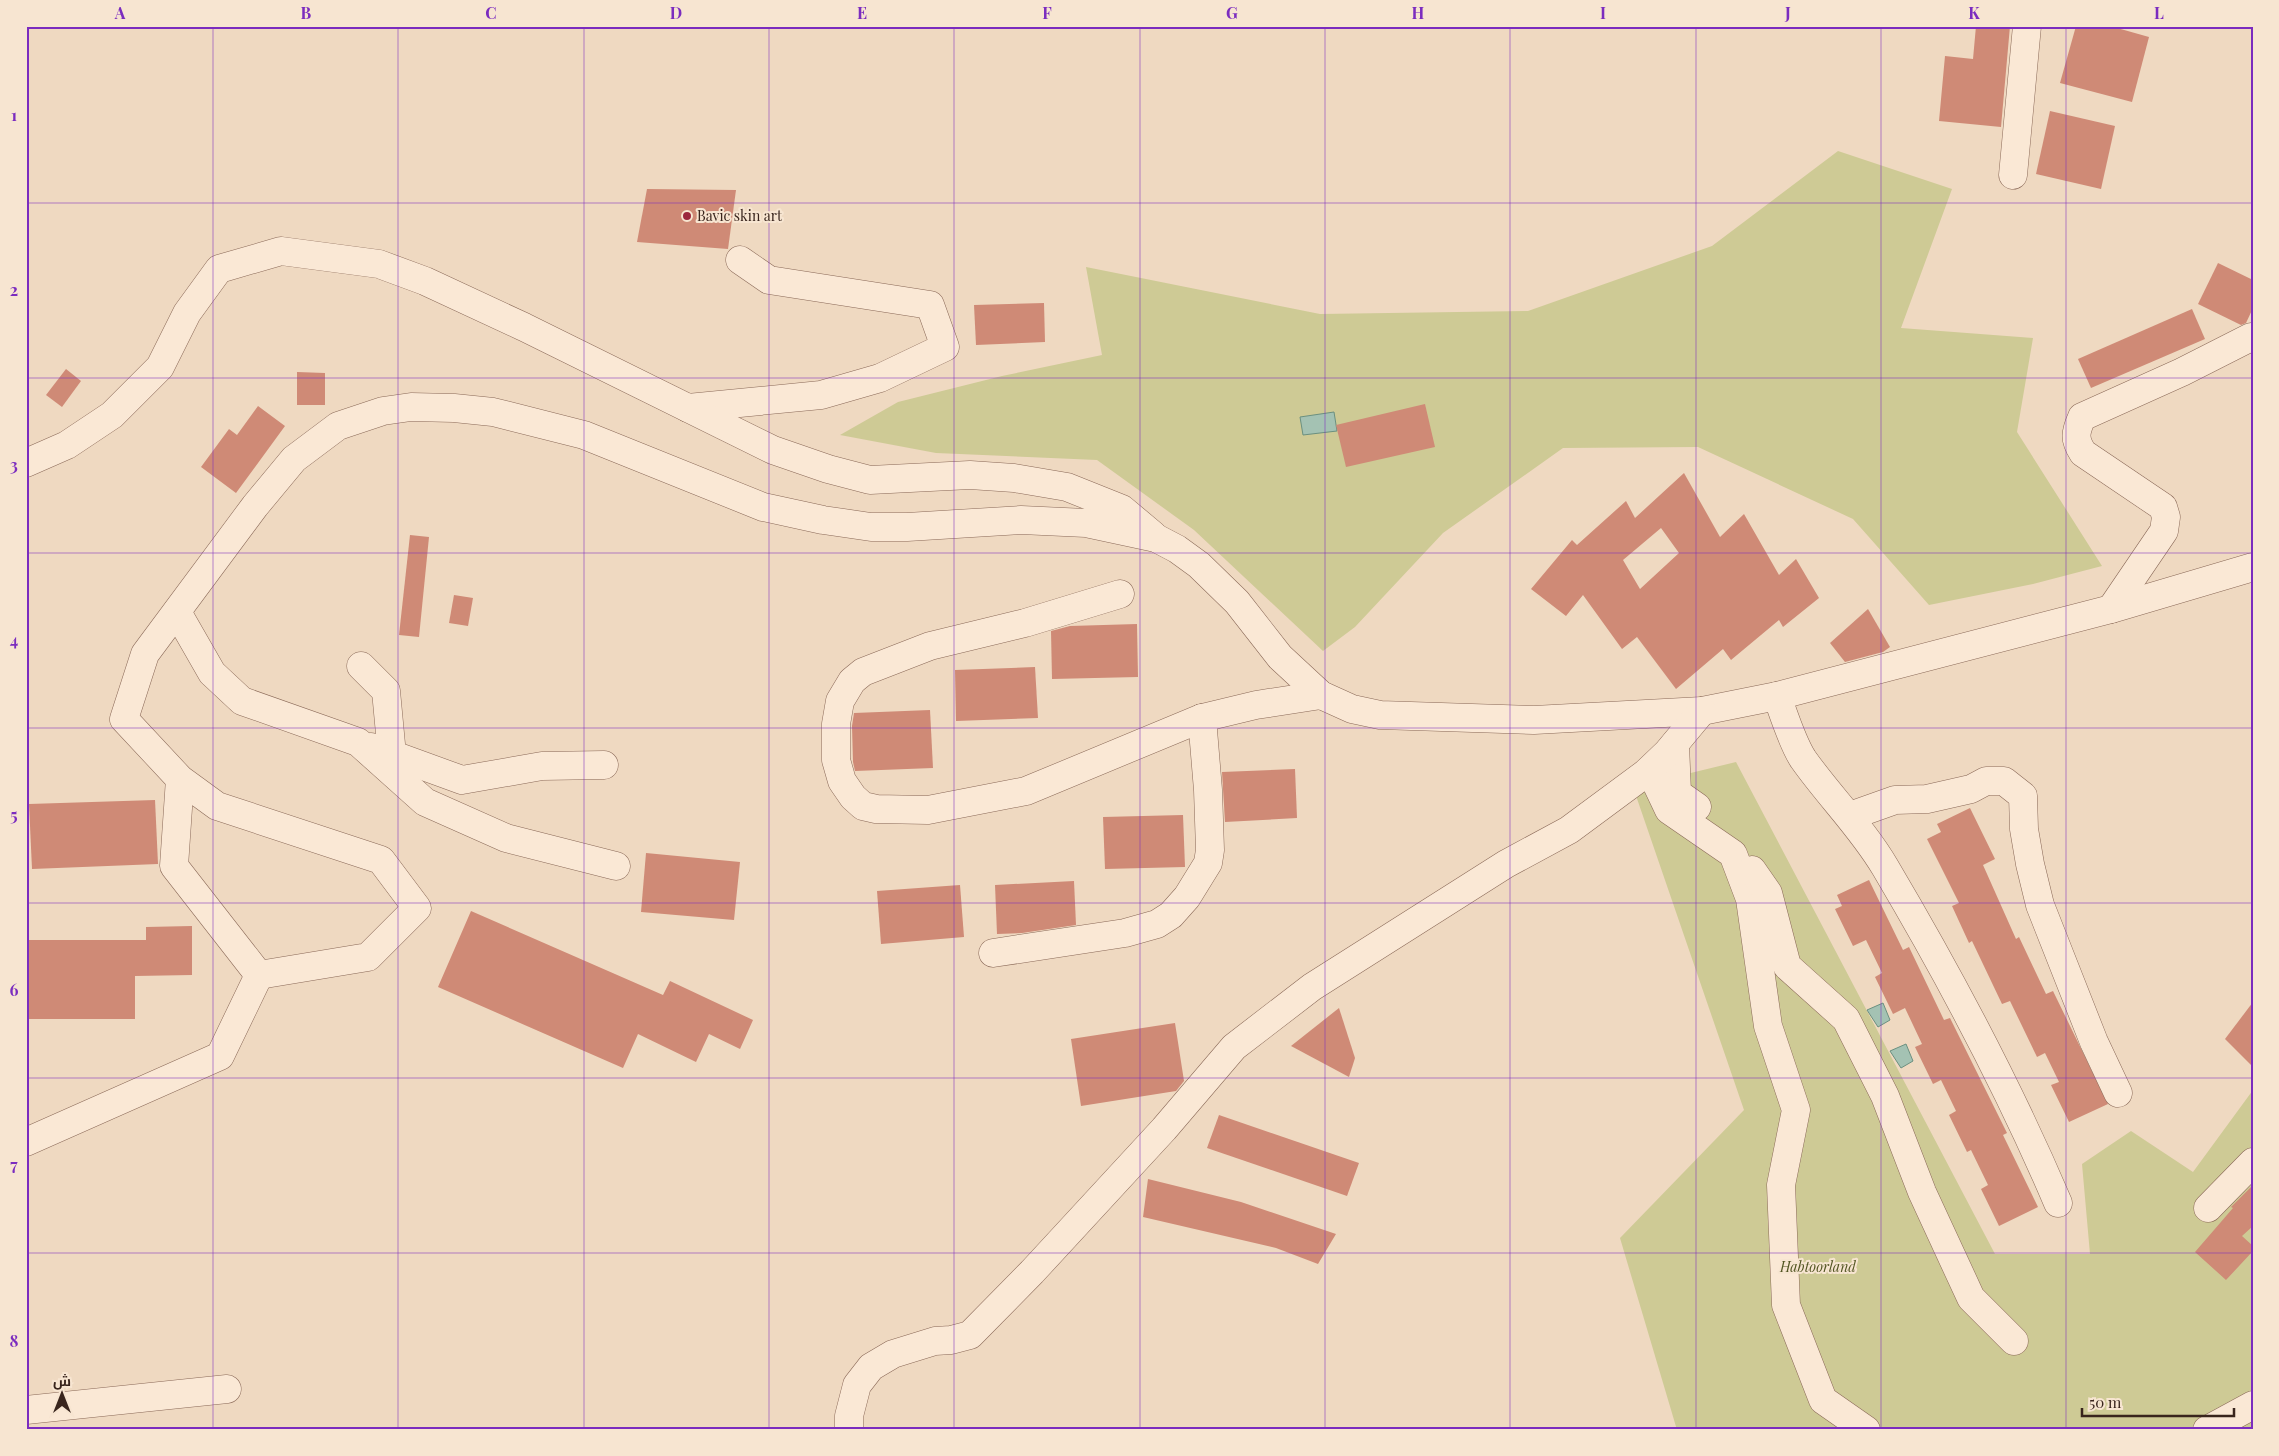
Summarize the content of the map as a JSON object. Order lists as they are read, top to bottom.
{
  "parks": ["Habtoorland"],
  "places": ["Bavic skin art"],
  "scale_bar": "50 m",
  "north": "top",
  "grid": {
    "columns": [
      "A",
      "B",
      "C",
      "D",
      "E",
      "F",
      "G",
      "H",
      "I",
      "J",
      "K",
      "L"
    ],
    "rows": [
      "1",
      "2",
      "3",
      "4",
      "5",
      "6",
      "7",
      "8"
    ]
  }
}
